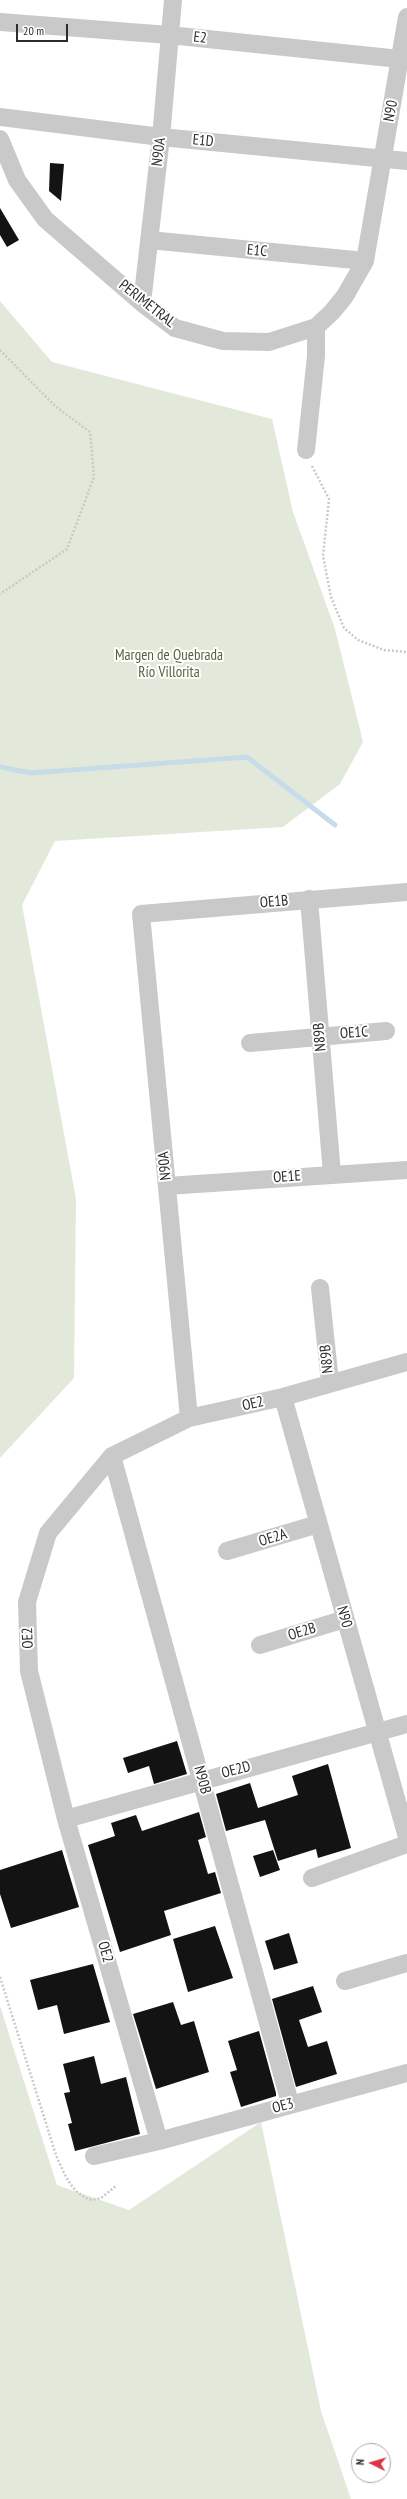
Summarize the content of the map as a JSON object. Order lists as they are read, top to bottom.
{
  "streets": {
    "street": [
      "E2",
      "N90",
      "E1D",
      "N90A",
      "E1C",
      "PERIMETRAL",
      "OE1B",
      "OE1C",
      "N89B",
      "OE1E",
      "OE2",
      "OE2A",
      "OE2B",
      "OE2D",
      "N90B",
      "OE3"
    ]
  },
  "crossings": [
    ["E2", "N90"],
    ["E2", "N90A"],
    ["N90", "E1D"],
    ["N90", "PERIMETRAL"],
    ["N90", "OE2"],
    ["N90", "OE2A"],
    ["N90", "OE2B"],
    ["N90", "OE2D"],
    ["E1D", "N90A"],
    ["E1D", "PERIMETRAL"],
    ["N90A", "E1C"],
    ["N90A", "PERIMETRAL"],
    ["N90A", "OE1B"],
    ["N90A", "OE1E"],
    ["N90A", "OE2"],
    ["E1C", "PERIMETRAL"],
    ["OE1B", "N89B"],
    ["OE1C", "N89B"],
    ["N89B", "OE1E"],
    ["N89B", "OE2"],
    ["OE2", "OE2D"],
    ["OE2", "N90B"],
    ["OE2", "OE3"],
    ["OE2D", "N90B"],
    ["N90B", "OE3"]
  ],
  "parks": ["Margen de Quebrada Río Villorita"],
  "scale_bar": "20 m",
  "north": "left"
}
